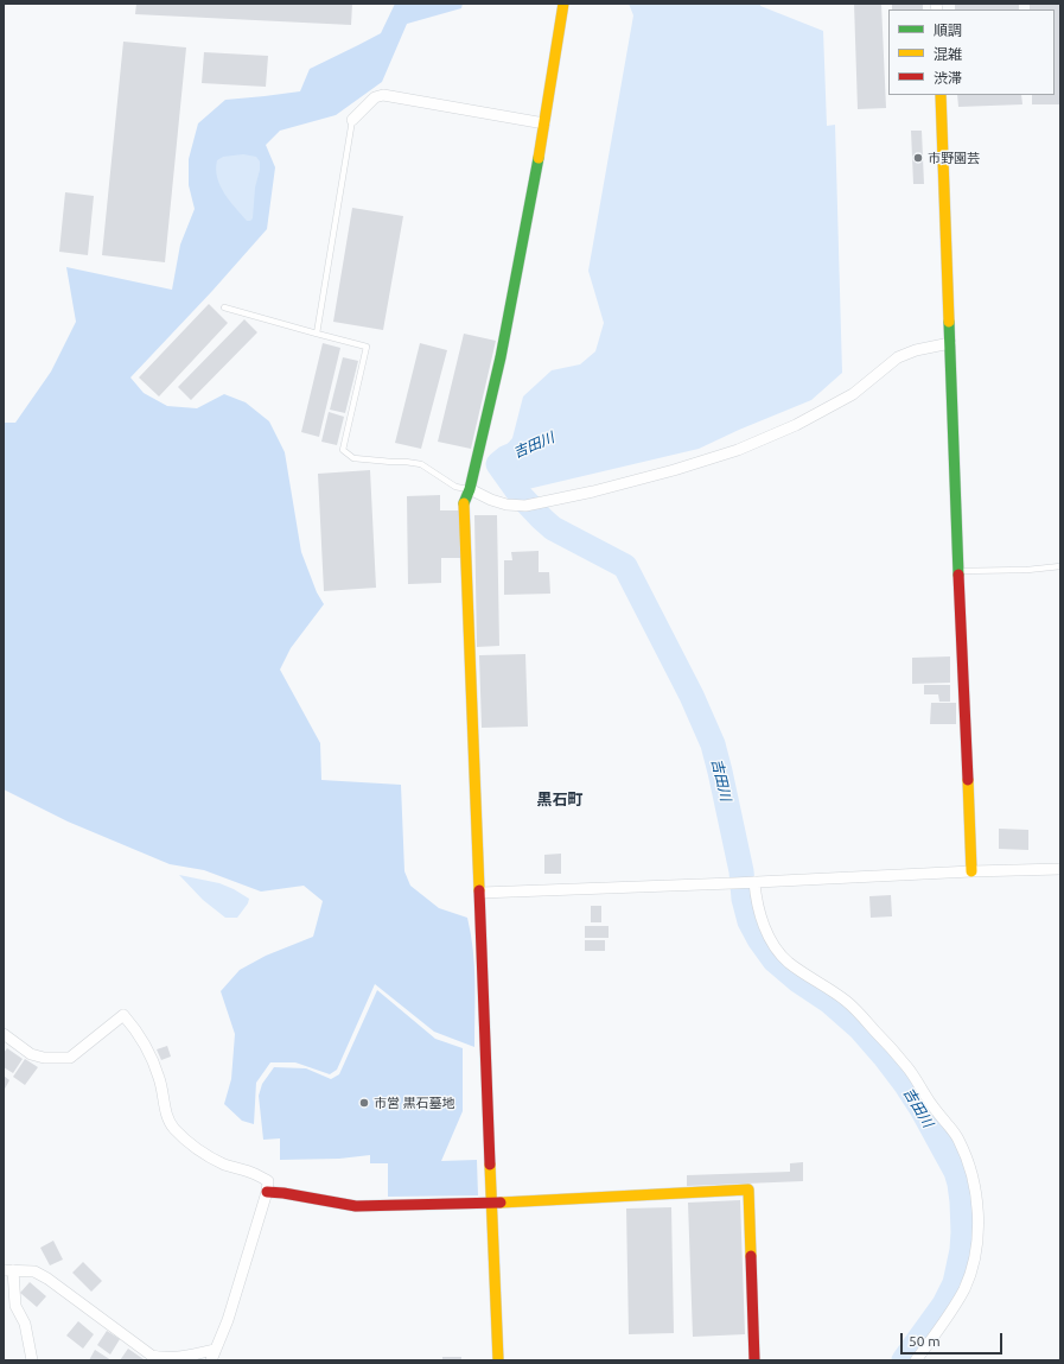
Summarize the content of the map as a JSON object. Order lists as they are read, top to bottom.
{
  "districts": ["黒石町"],
  "water": ["吉田川"],
  "places": ["市野園芸", "市営 黒石墓地"],
  "legend": ["順調", "混雑", "渋滞"],
  "scale_bar": "50 m"
}
